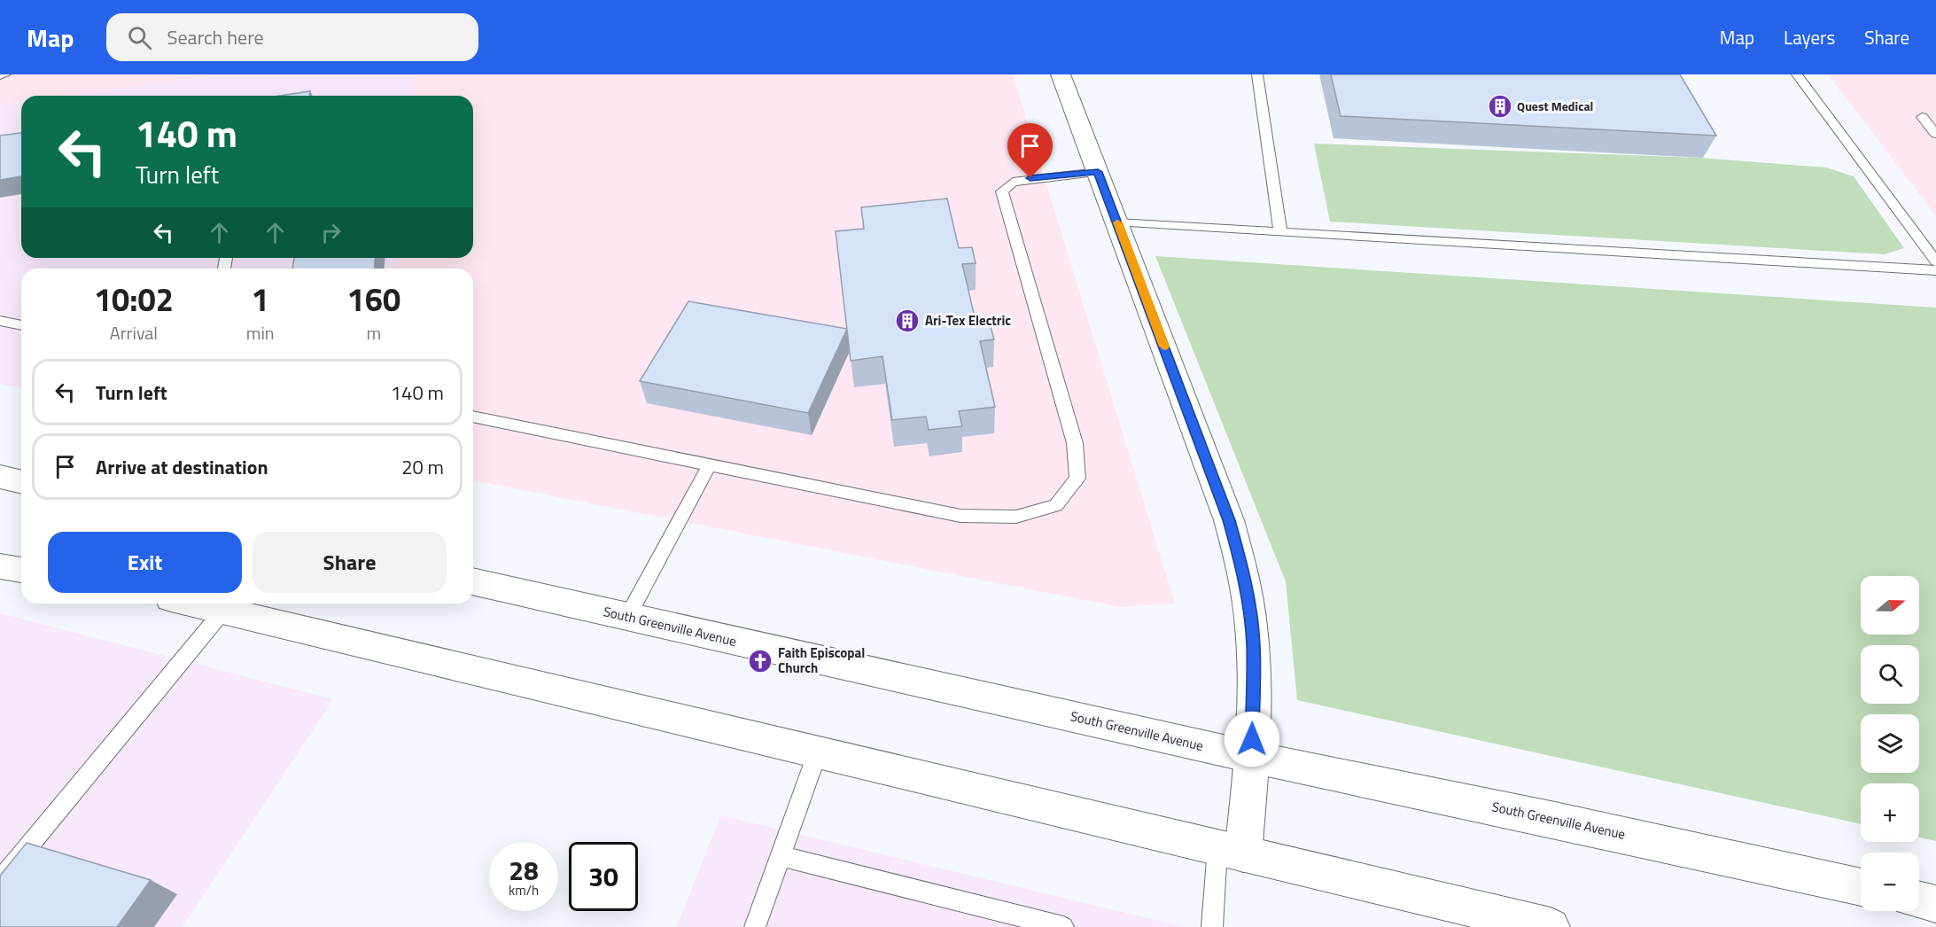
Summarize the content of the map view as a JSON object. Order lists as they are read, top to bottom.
{
  "streets": {
    "main road": ["South Greenville Avenue"]
  },
  "places": {
    "building": ["Quest Medical", "Ari-Tex Electric"],
    "church": ["Faith Episcopal Church"]
  },
  "north": "right",
  "page": {
    "header": "Map",
    "search": "Search here",
    "nav": ["Map", "Layers", "Share"],
    "turn": ["140 m", "Turn left"],
    "eta": [
      "10:02",
      "Arrival",
      "1",
      "min",
      "160",
      "m"
    ],
    "list": [
      {
        "name": "Turn left",
        "value": "140 m"
      },
      {
        "name": "Arrive at destination",
        "value": "20 m"
      }
    ],
    "buttons": ["Exit", "Share"],
    "map_buttons": ["+", "−"],
    "speed": "28 km/h",
    "limit": "30"
  }
}
